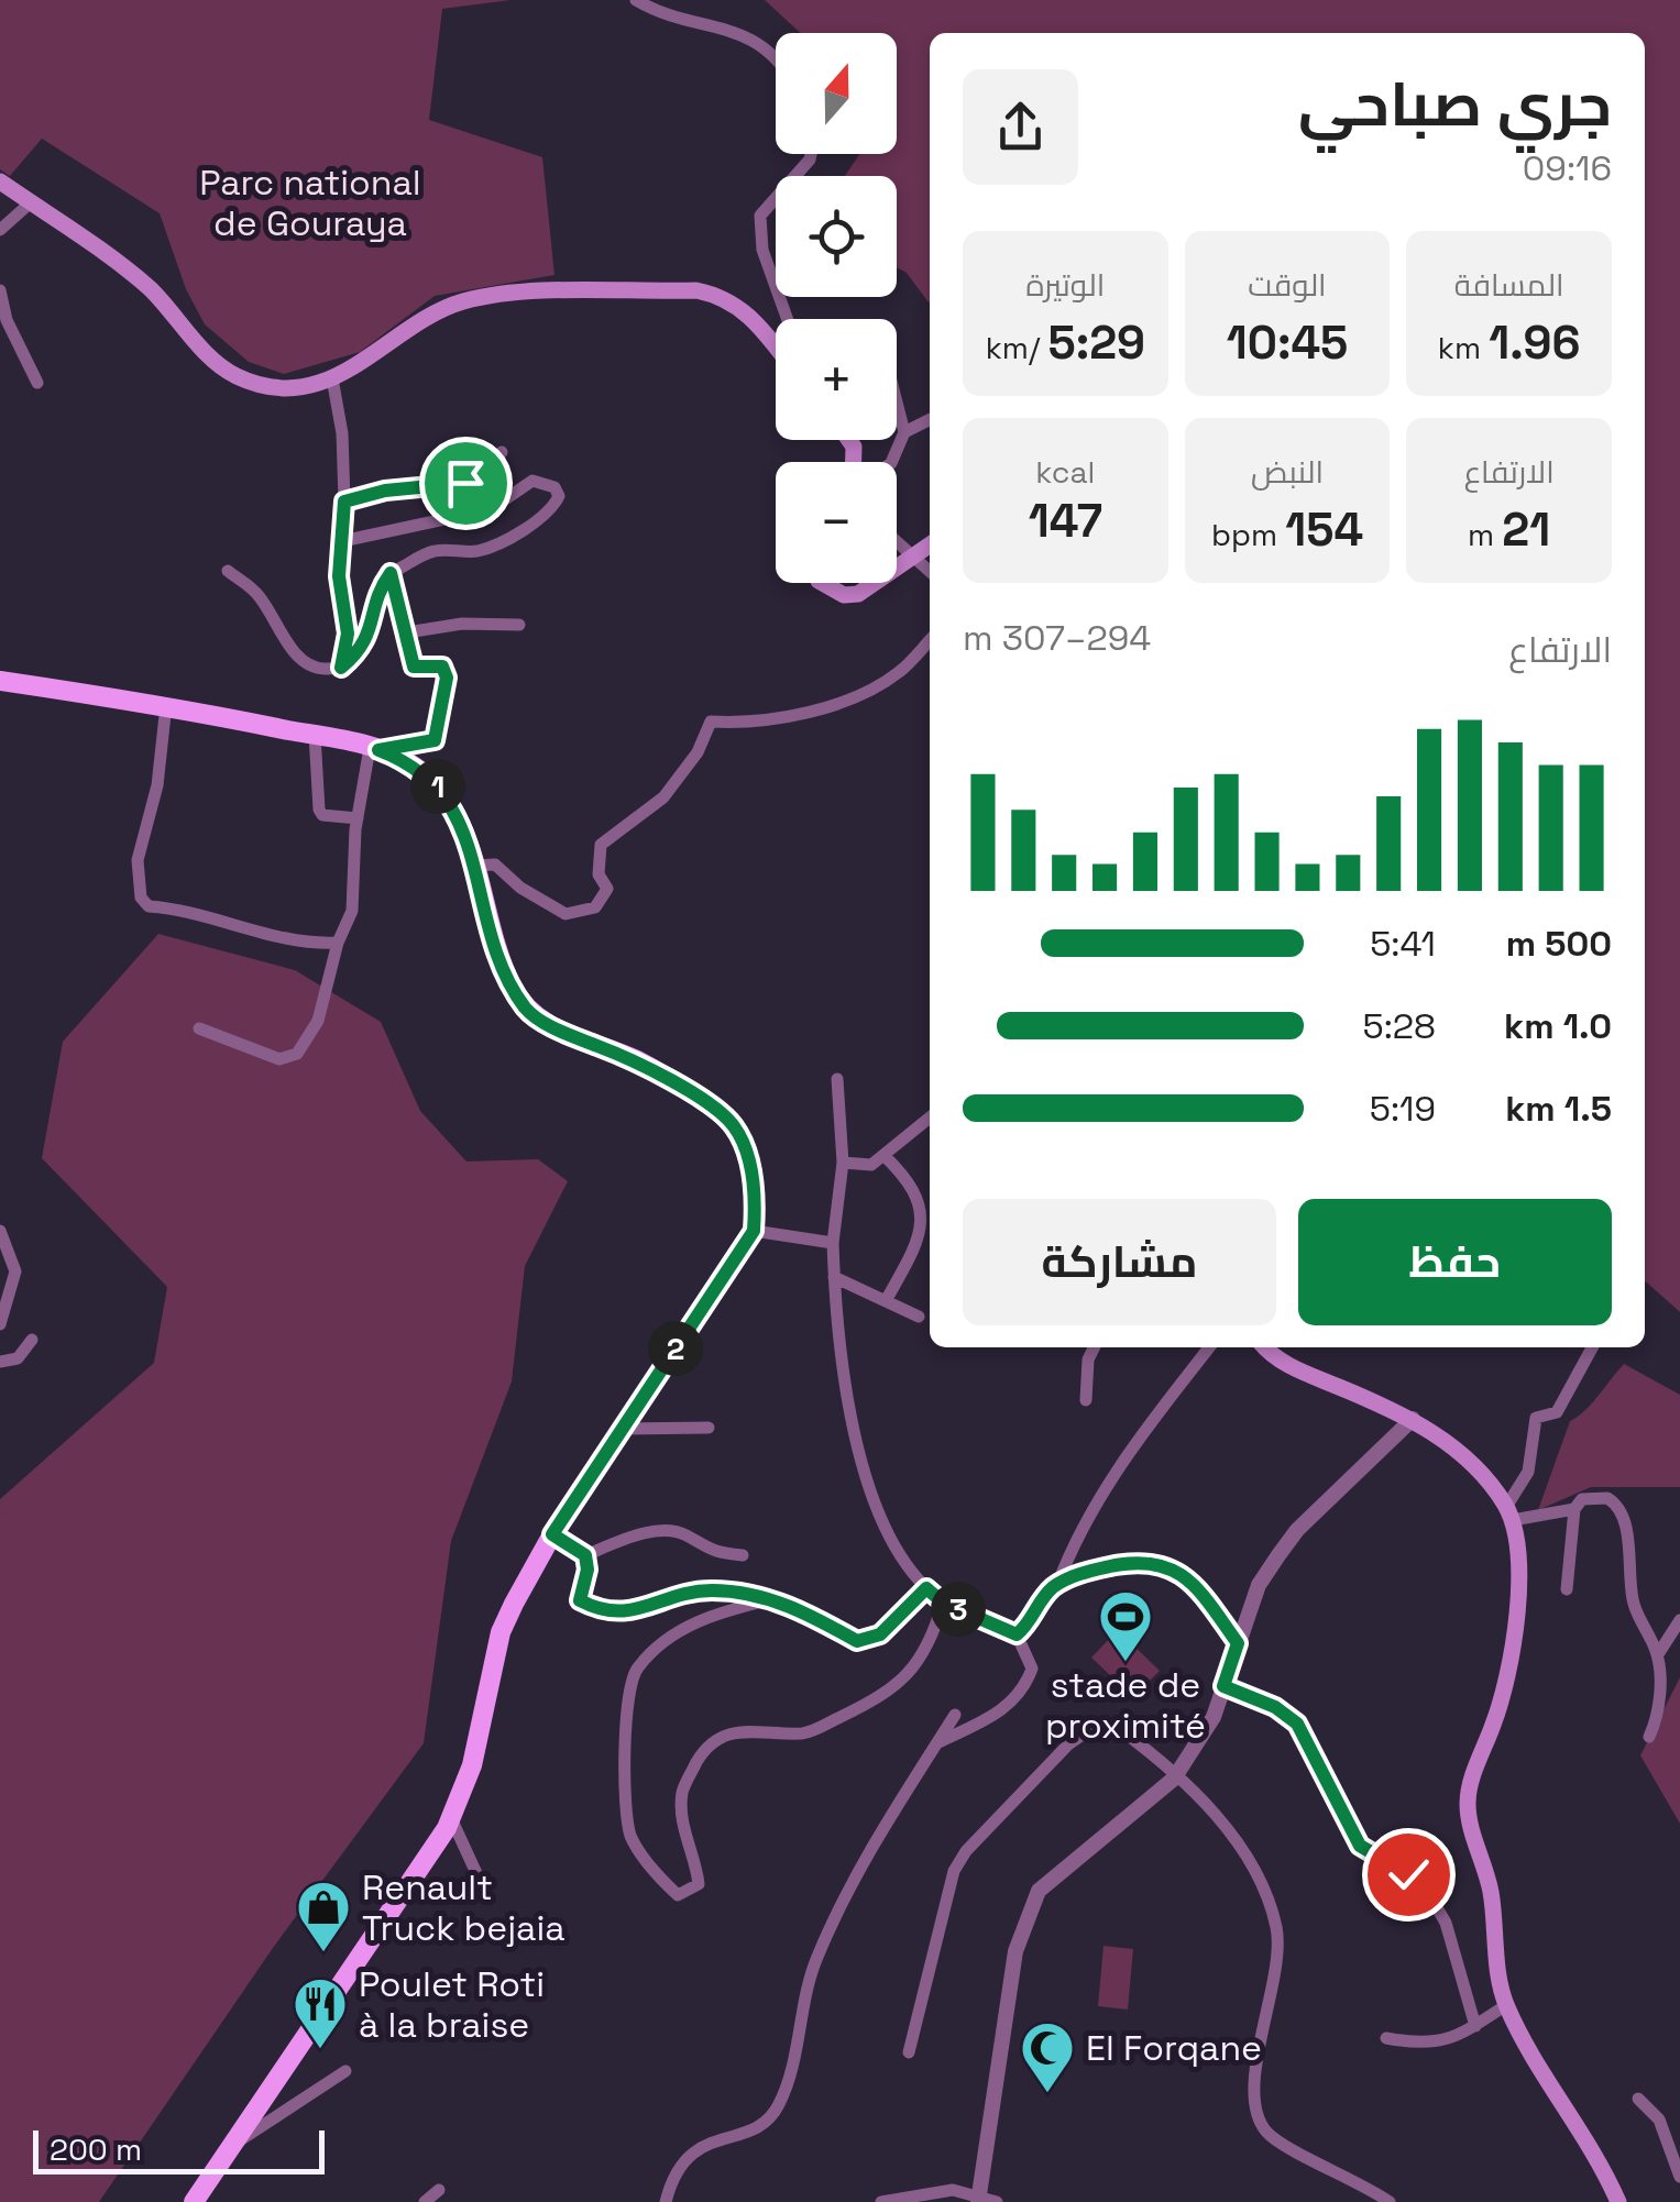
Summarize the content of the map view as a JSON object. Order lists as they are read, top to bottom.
{
  "parks": ["Parc national de Gouraya"],
  "places": {
    "sports": ["stade de proximité"],
    "shop": ["Renault Truck bejaia"],
    "restaurant": ["Poulet Roti à la braise"],
    "mosque": ["El Forqane"]
  },
  "scale_bar": "200 m",
  "north": "top",
  "page": {
    "map_buttons": ["+", "−"],
    "heading": ["جري صباحي", "09:16"],
    "stats": [
      ["المسافة", "1.96 km"],
      ["الوقت", "10:45"],
      ["الوتيرة", "5:29 /km"],
      ["الارتفاع", "21 m"],
      ["النبض", "154 bpm"],
      ["kcal", "147"]
    ],
    "chart": ["الارتفاع", "294–307 m"],
    "pins": ["1", "2", "3"],
    "list": [
      {
        "name": "500 m",
        "note": "5:41"
      },
      {
        "name": "1.0 km",
        "note": "5:28"
      },
      {
        "name": "1.5 km",
        "note": "5:19"
      }
    ],
    "buttons": ["حفظ", "مشاركة"],
    "scale": "200 m"
  }
}
